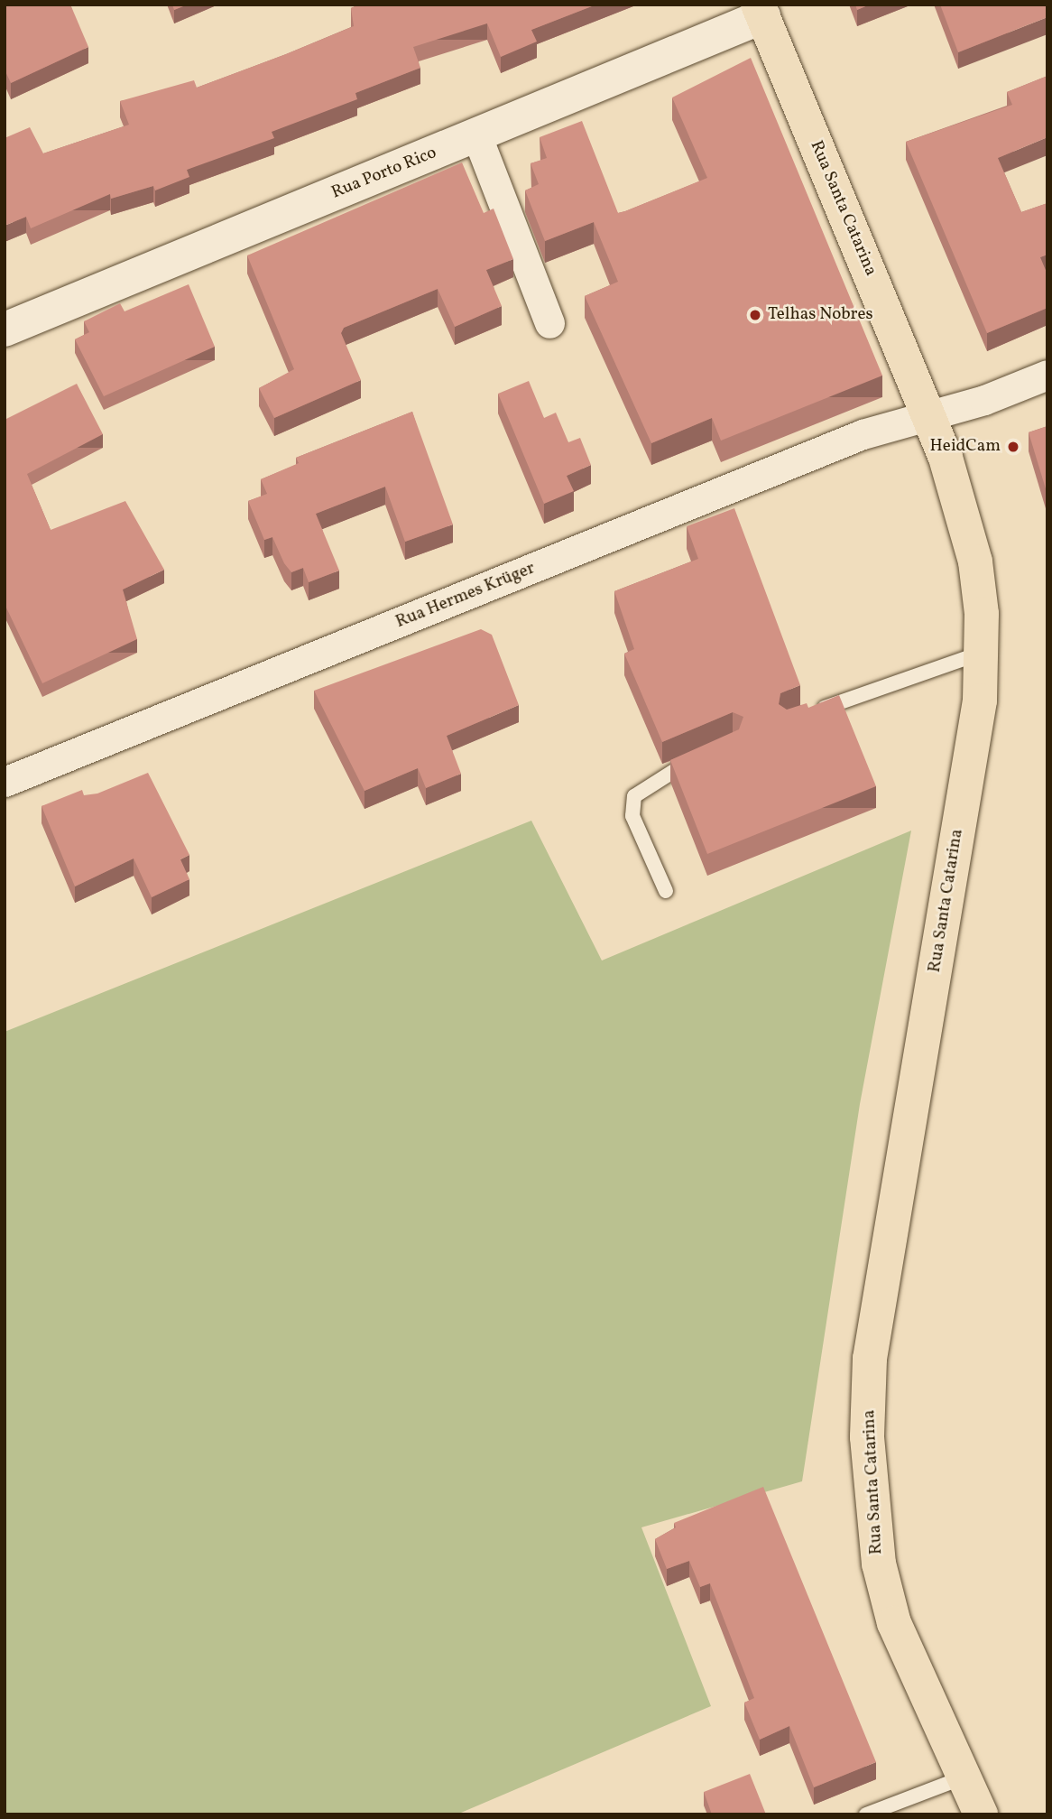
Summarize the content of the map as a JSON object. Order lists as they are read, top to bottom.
{
  "streets": {
    "main road": ["Rua Porto Rico", "Rua Santa Catarina"],
    "street": ["Rua Hermes Krüger"]
  },
  "crossings": [
    ["Rua Porto Rico", "Rua Santa Catarina"],
    ["Rua Santa Catarina", "Rua Hermes Krüger"]
  ],
  "places": ["Telhas Nobres", "HeidCam"]
}
